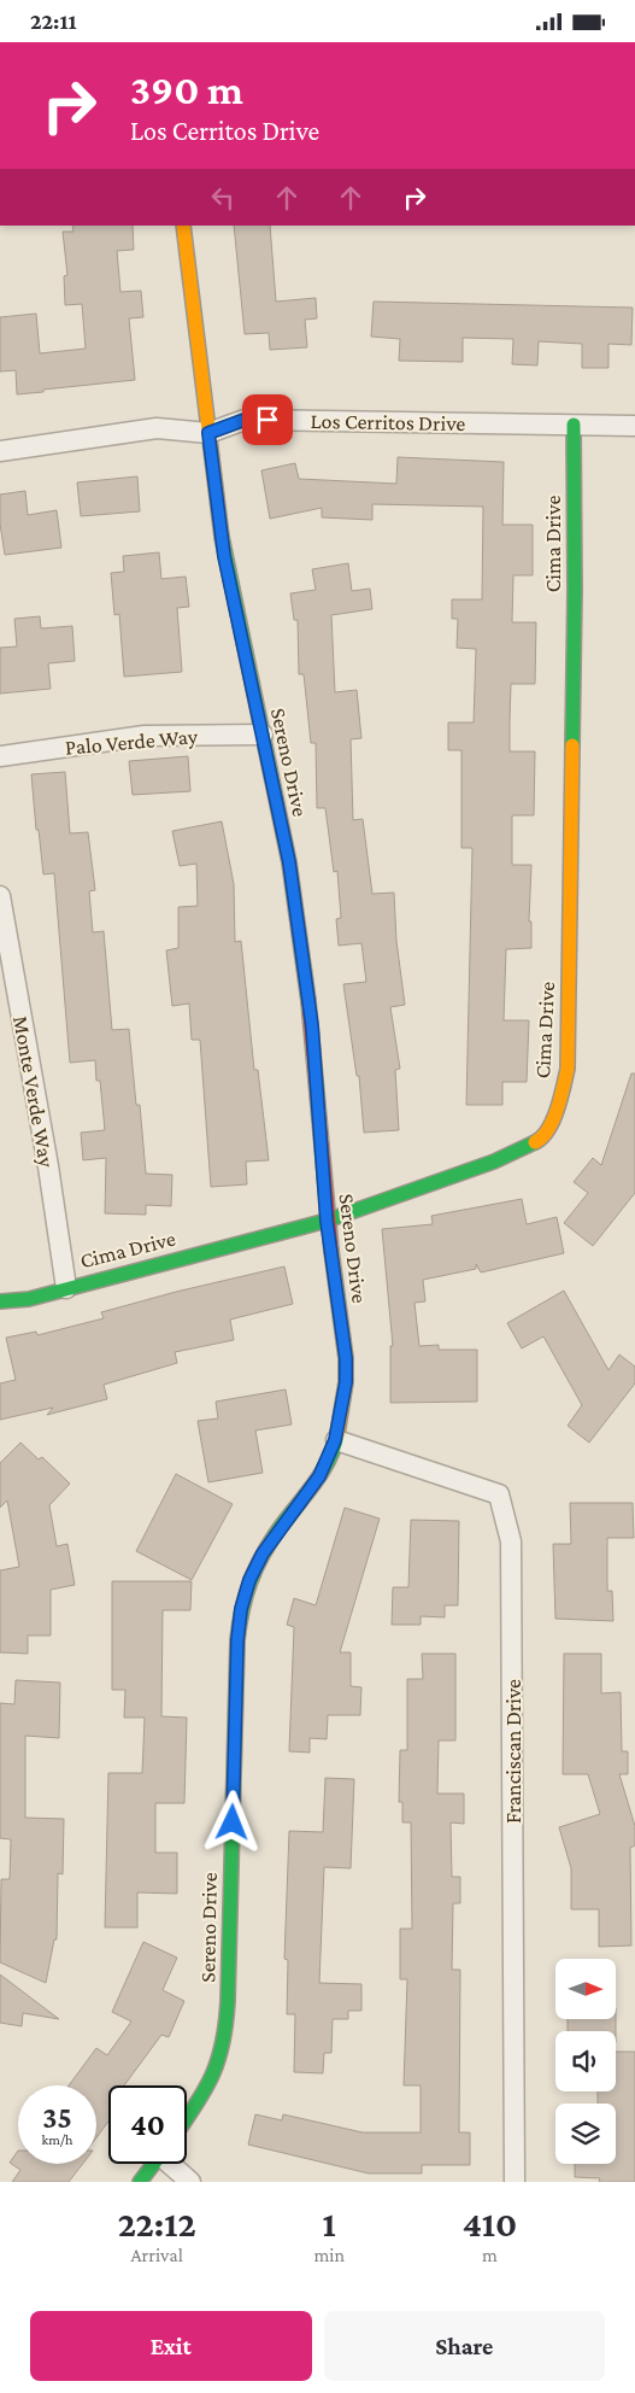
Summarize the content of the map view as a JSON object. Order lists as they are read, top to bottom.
{
  "streets": {
    "street": [
      "Los Cerritos Drive",
      "Cima Drive",
      "Palo Verde Way",
      "Sereno Drive",
      "Monte Verde Way",
      "Franciscan Drive"
    ]
  },
  "crossings": [
    ["Los Cerritos Drive", "Cima Drive"],
    ["Los Cerritos Drive", "Sereno Drive"],
    ["Cima Drive", "Sereno Drive"],
    ["Cima Drive", "Monte Verde Way"],
    ["Palo Verde Way", "Sereno Drive"],
    ["Sereno Drive", "Franciscan Drive"]
  ],
  "north": "right",
  "page": {
    "status": "22:11",
    "turn": ["390 m", "Los Cerritos Drive"],
    "speed": "35 km/h",
    "limit": "40",
    "eta": [
      "22:12",
      "Arrival",
      "1",
      "min",
      "410",
      "m"
    ],
    "buttons": ["Exit", "Share"]
  }
}
